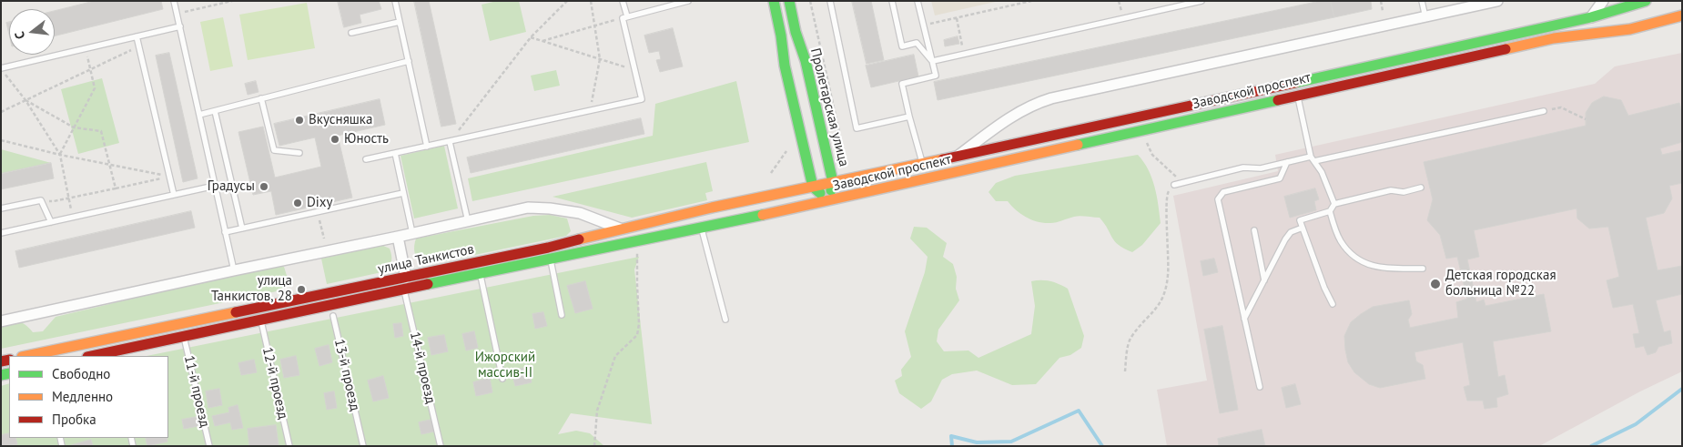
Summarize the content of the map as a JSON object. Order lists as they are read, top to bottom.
{
  "streets": {
    "main road": ["Заводской проспект", "Пролетарская улица", "улица Танкистов"],
    "street": ["13-й проезд"],
    "lane": ["14-й проезд", "12-й проезд", "11-й проезд"]
  },
  "crossings": [
    ["Заводской проспект", "Пролетарская улица"],
    ["Заводской проспект", "улица Танкистов"],
    ["Пролетарская улица", "улица Танкистов"],
    ["улица Танкистов", "14-й проезд"],
    ["улица Танкистов", "13-й проезд"],
    ["улица Танкистов", "12-й проезд"],
    ["улица Танкистов", "11-й проезд"]
  ],
  "parks": ["Ижорский массив-II"],
  "places": [
    "Вкусняшка",
    "Юность",
    "Градусы",
    "Dixy",
    "Детская городская больница №22",
    "улица Танкистов, 28"
  ],
  "legend": ["Свободно", "Медленно", "Пробка"],
  "north": "left"
}
